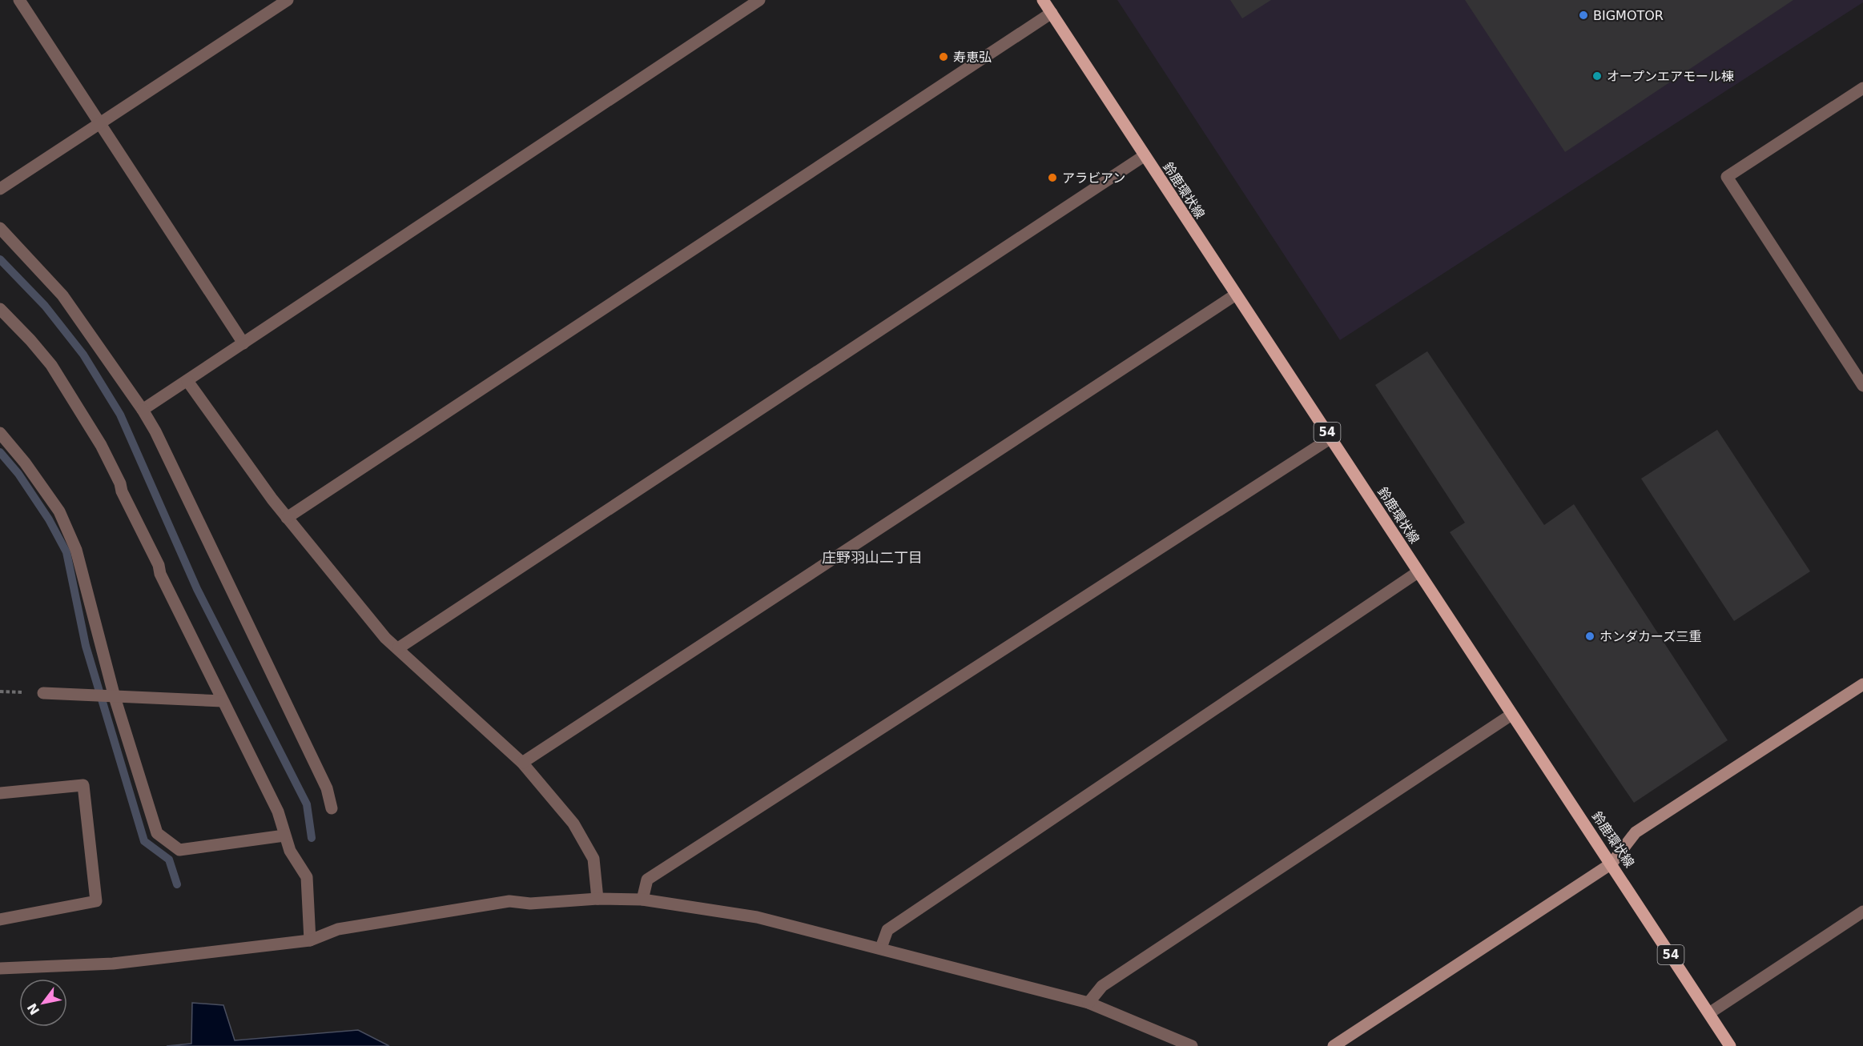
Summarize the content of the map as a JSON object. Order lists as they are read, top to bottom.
{
  "streets": {
    "main road": ["鈴鹿環状線", "54"]
  },
  "districts": ["庄野羽山二丁目"],
  "places": [
    "BIGMOTOR",
    "寿恵弘",
    "オープンエアモール棟",
    "アラビアン",
    "ホンダカーズ三重"
  ],
  "north": "bottom left"
}
